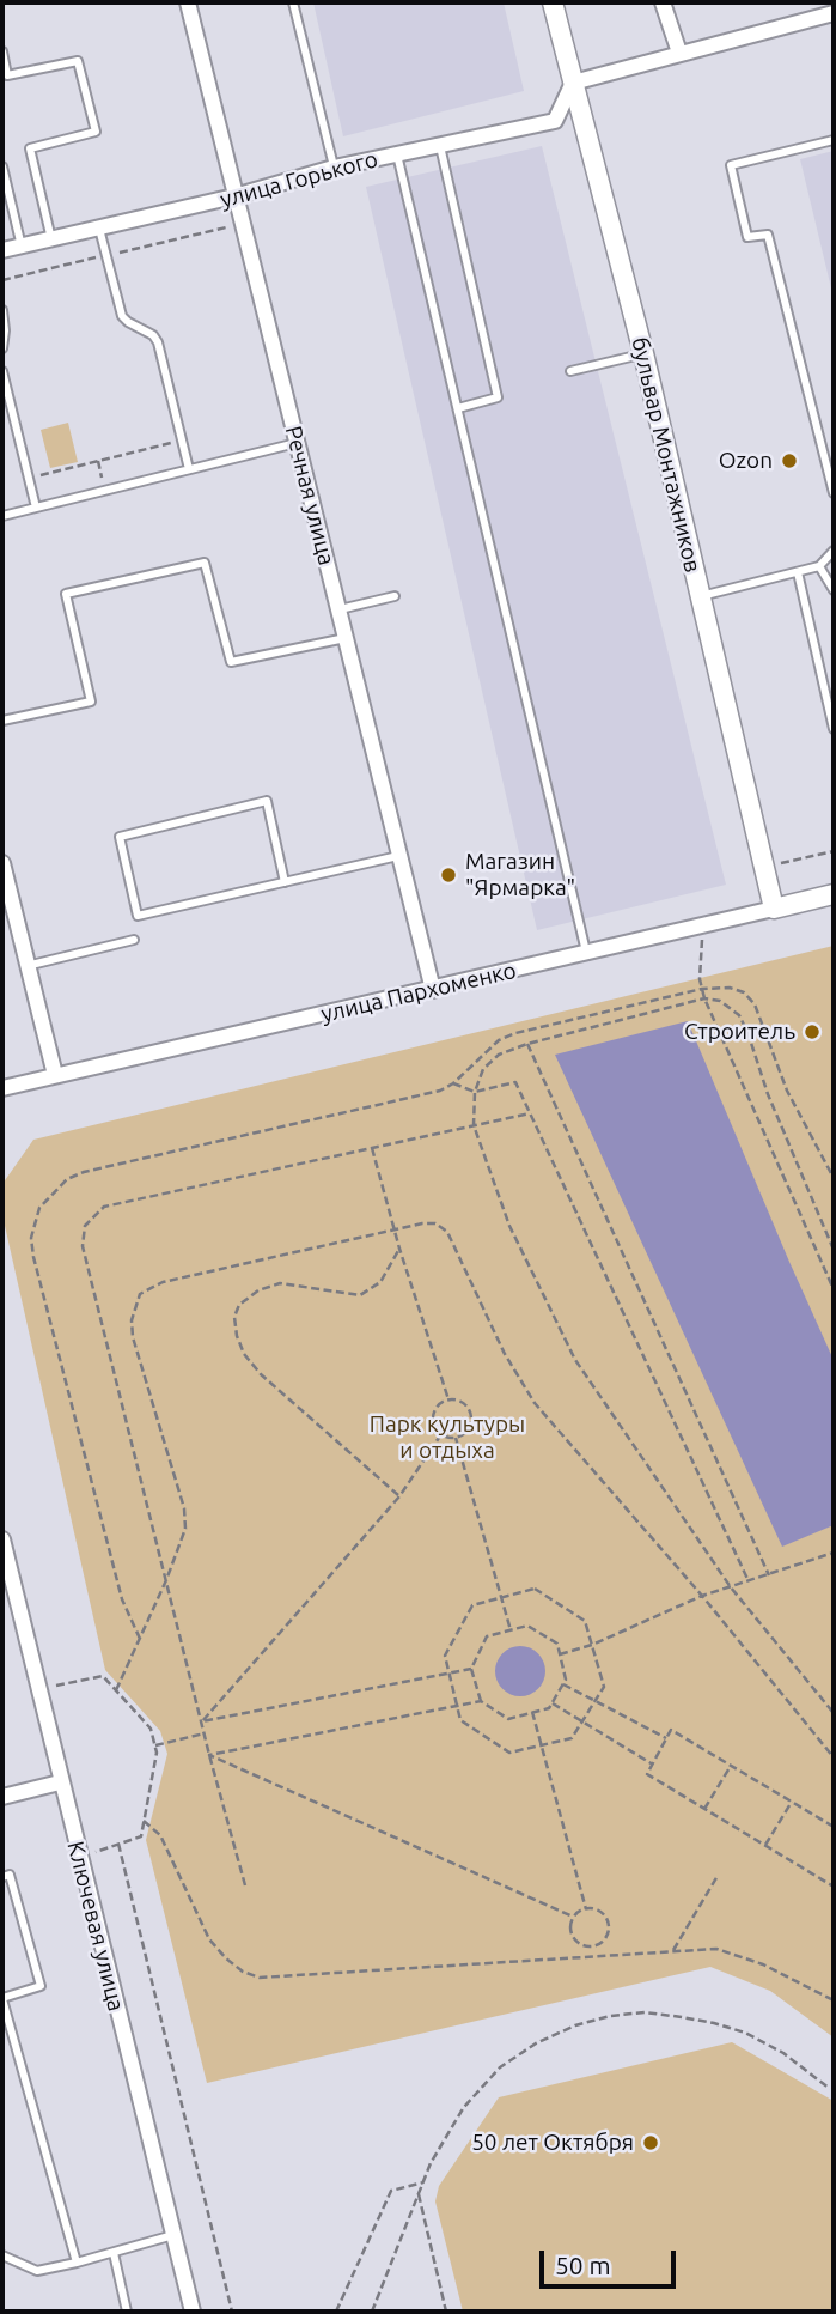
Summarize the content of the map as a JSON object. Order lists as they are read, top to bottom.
{
  "streets": {
    "street": [
      "улица Горького",
      "бульвар Монтажников",
      "Речная улица",
      "улица Пархоменко",
      "Ключевая улица"
    ]
  },
  "crossings": [
    ["улица Горького", "бульвар Монтажников"],
    ["улица Горького", "Речная улица"],
    ["бульвар Монтажников", "улица Пархоменко"],
    ["Речная улица", "улица Пархоменко"]
  ],
  "parks": ["Парк культуры и отдыха"],
  "places": [
    "Ozon",
    "Магазин \"Ярмарка\"",
    "Строитель",
    "50 лет Октября"
  ],
  "scale_bar": "50 m"
}
